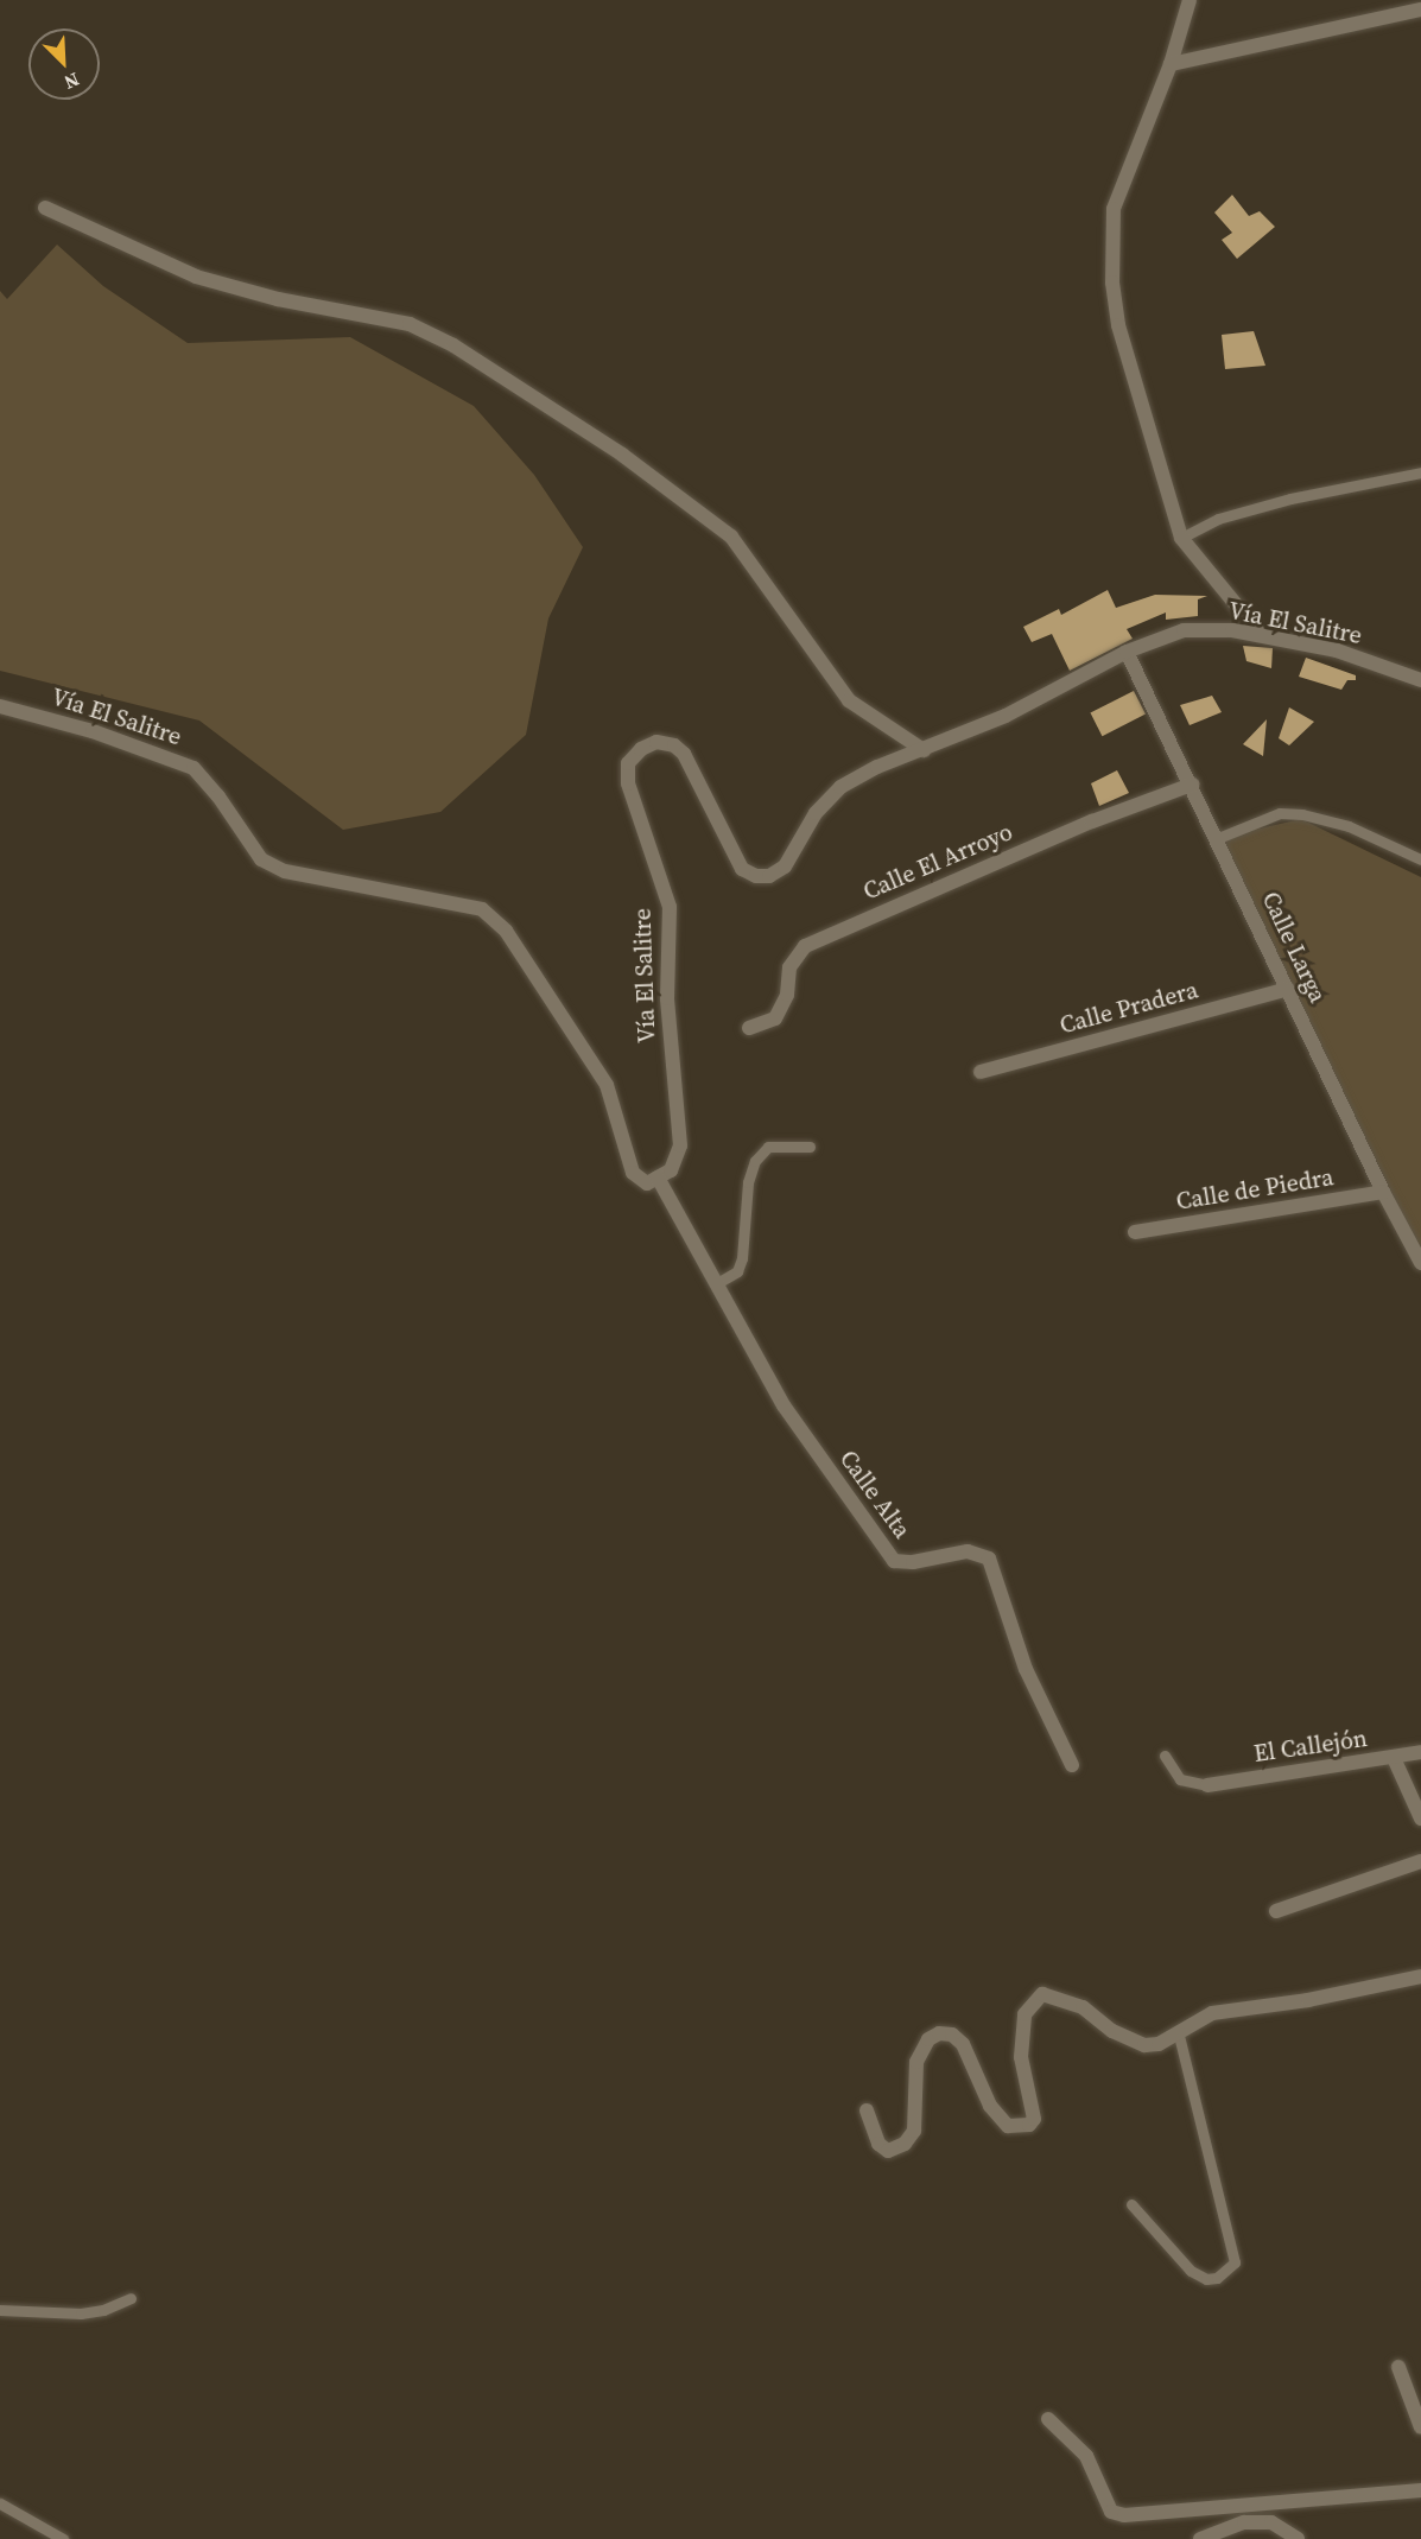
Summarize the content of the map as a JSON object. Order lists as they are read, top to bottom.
{
  "streets": {
    "street": [
      "Vía El Salitre",
      "Calle El Arroyo",
      "Calle Larga",
      "Calle Pradera",
      "Calle de Piedra",
      "Calle Alta",
      "El Callejón"
    ]
  },
  "crossings": [
    ["Vía El Salitre", "Calle Larga"],
    ["Vía El Salitre", "Calle Alta"],
    ["Calle El Arroyo", "Calle Larga"],
    ["Calle Larga", "Calle Pradera"],
    ["Calle Larga", "Calle de Piedra"]
  ],
  "north": "bottom right"
}
